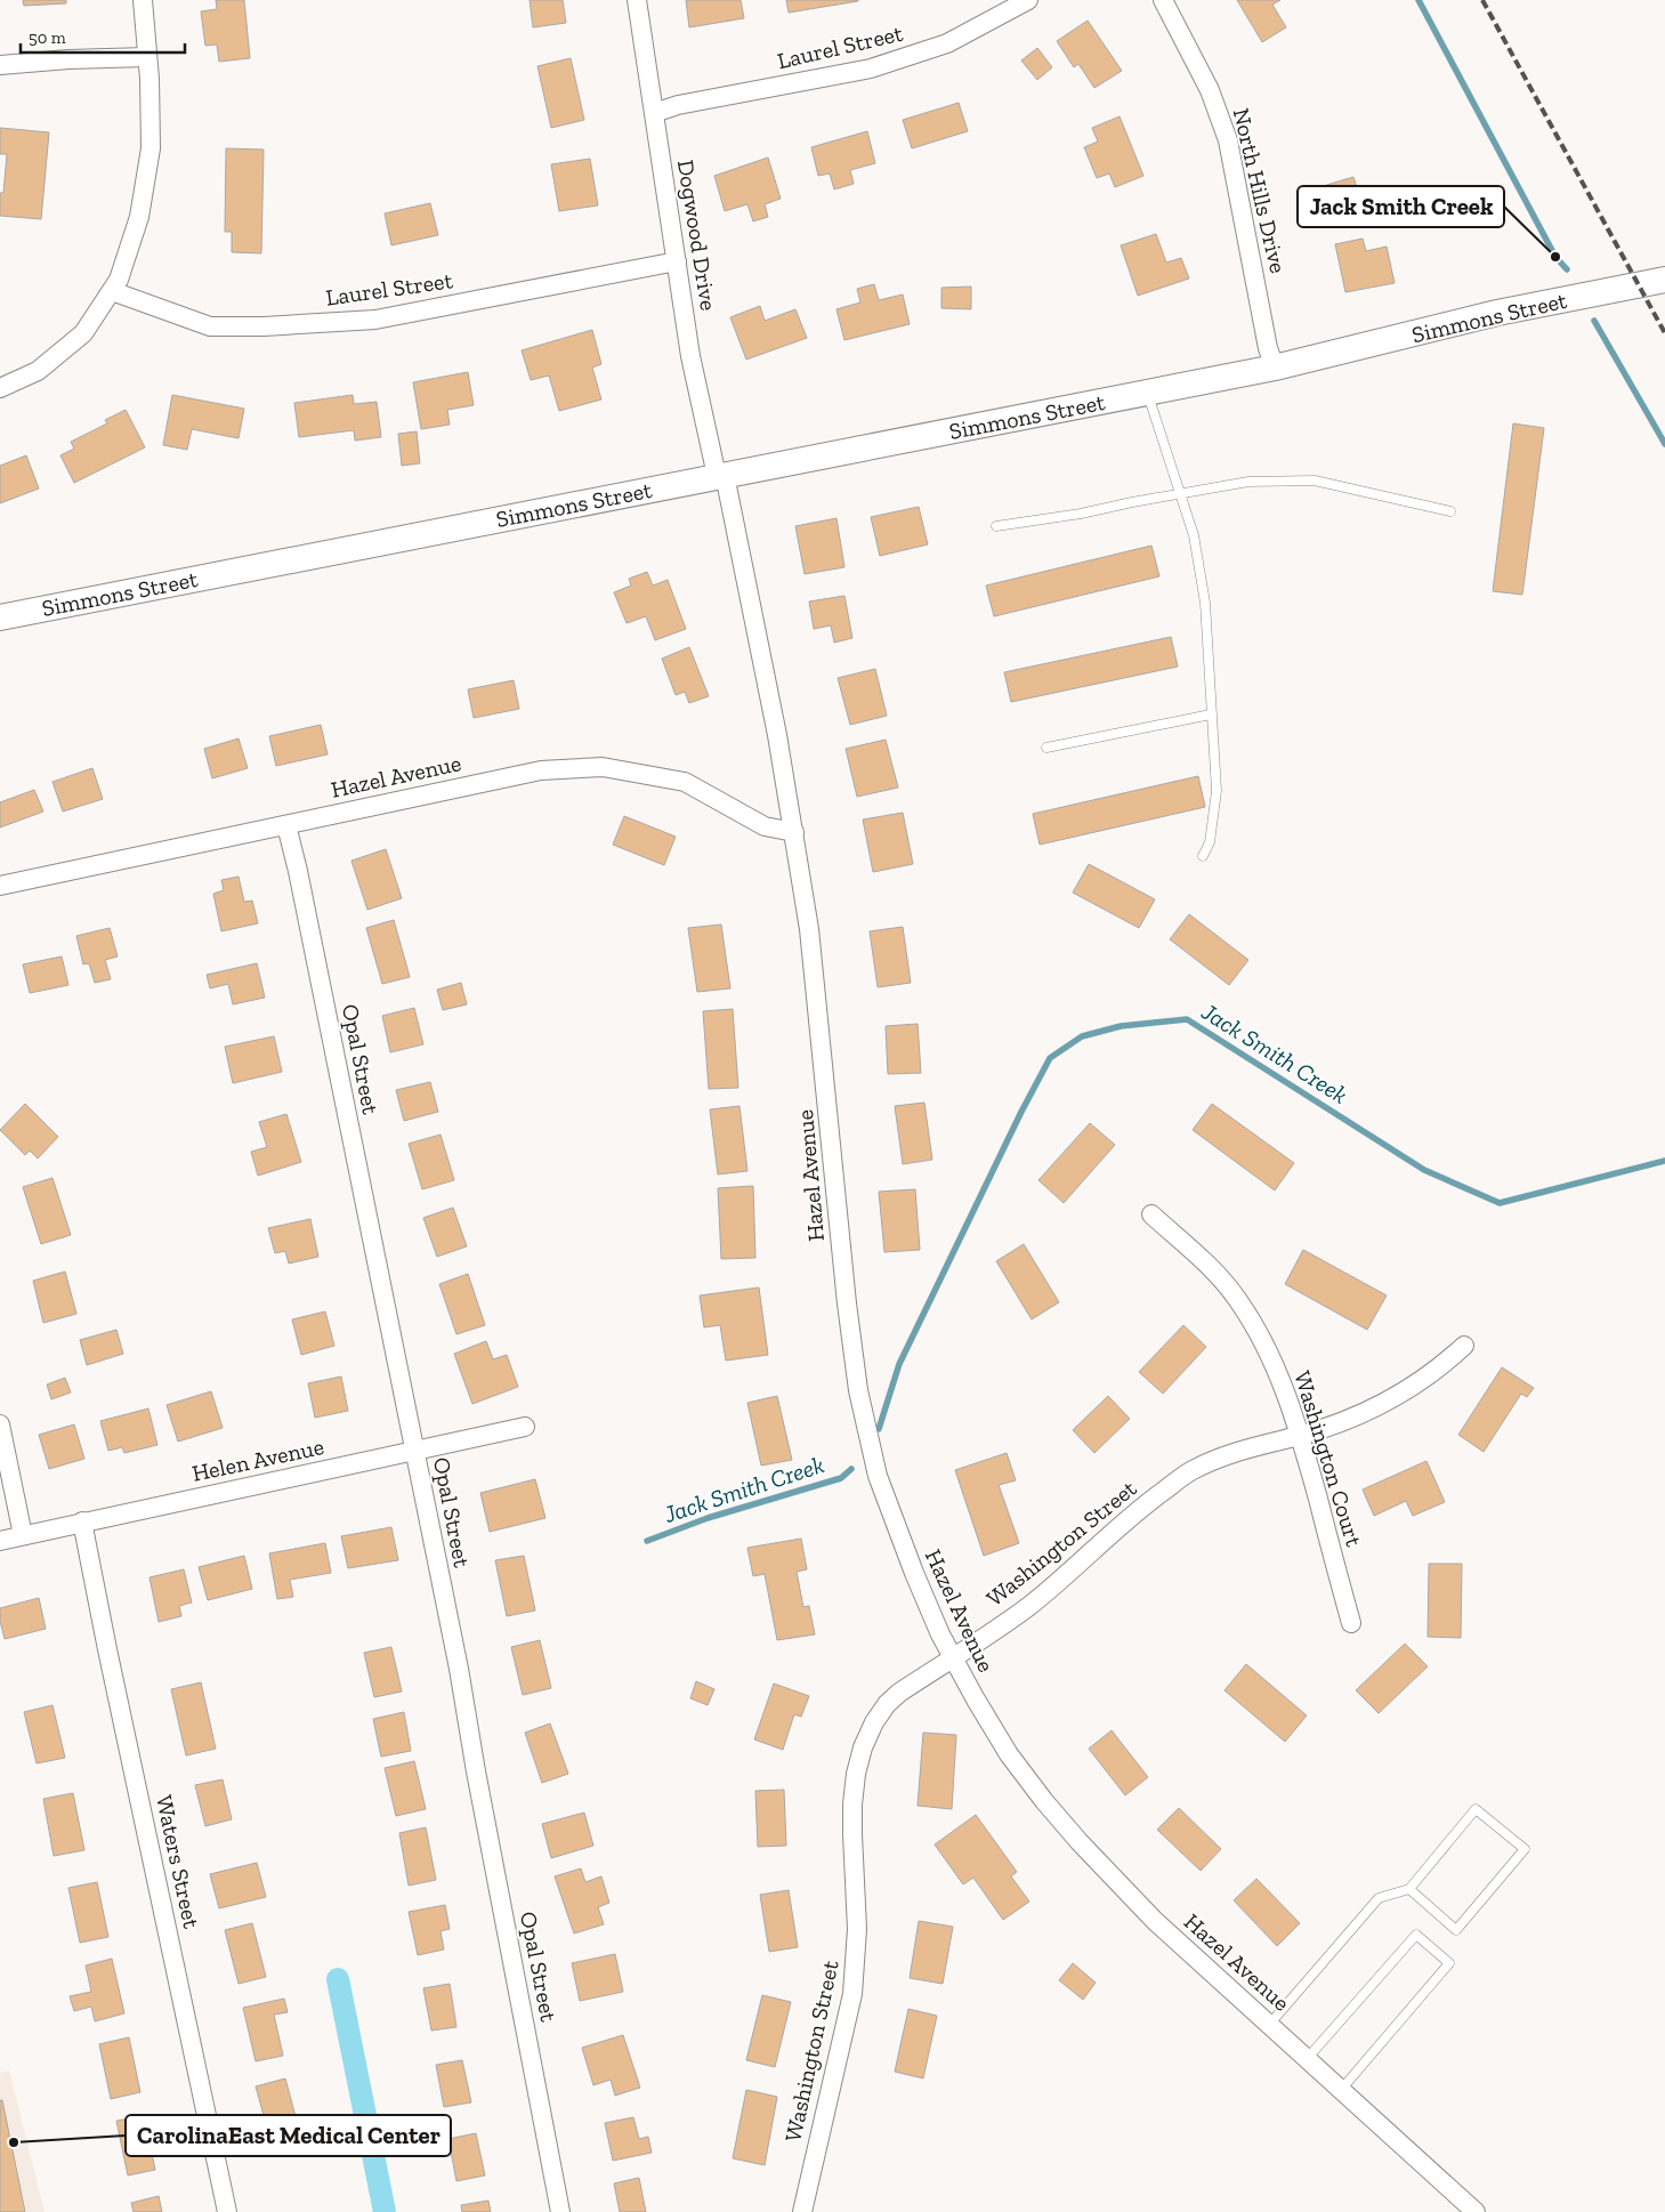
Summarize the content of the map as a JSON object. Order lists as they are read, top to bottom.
{
  "streets": {
    "street": [
      "Laurel Street",
      "North Hills Drive",
      "Dogwood Drive",
      "Simmons Street",
      "Hazel Avenue",
      "Opal Street",
      "Washington Court",
      "Helen Avenue",
      "Washington Street",
      "Waters Street"
    ]
  },
  "crossings": [
    ["Laurel Street", "Dogwood Drive"],
    ["North Hills Drive", "Simmons Street"],
    ["Dogwood Drive", "Simmons Street"],
    ["Dogwood Drive", "Hazel Avenue"],
    ["Simmons Street", "Hazel Avenue"],
    ["Hazel Avenue", "Opal Street"],
    ["Hazel Avenue", "Washington Street"],
    ["Opal Street", "Helen Avenue"],
    ["Washington Court", "Washington Street"],
    ["Helen Avenue", "Waters Street"]
  ],
  "water": ["Jack Smith Creek"],
  "places": ["Jack Smith Creek", "CarolinaEast Medical Center"],
  "scale_bar": "50 m"
}
